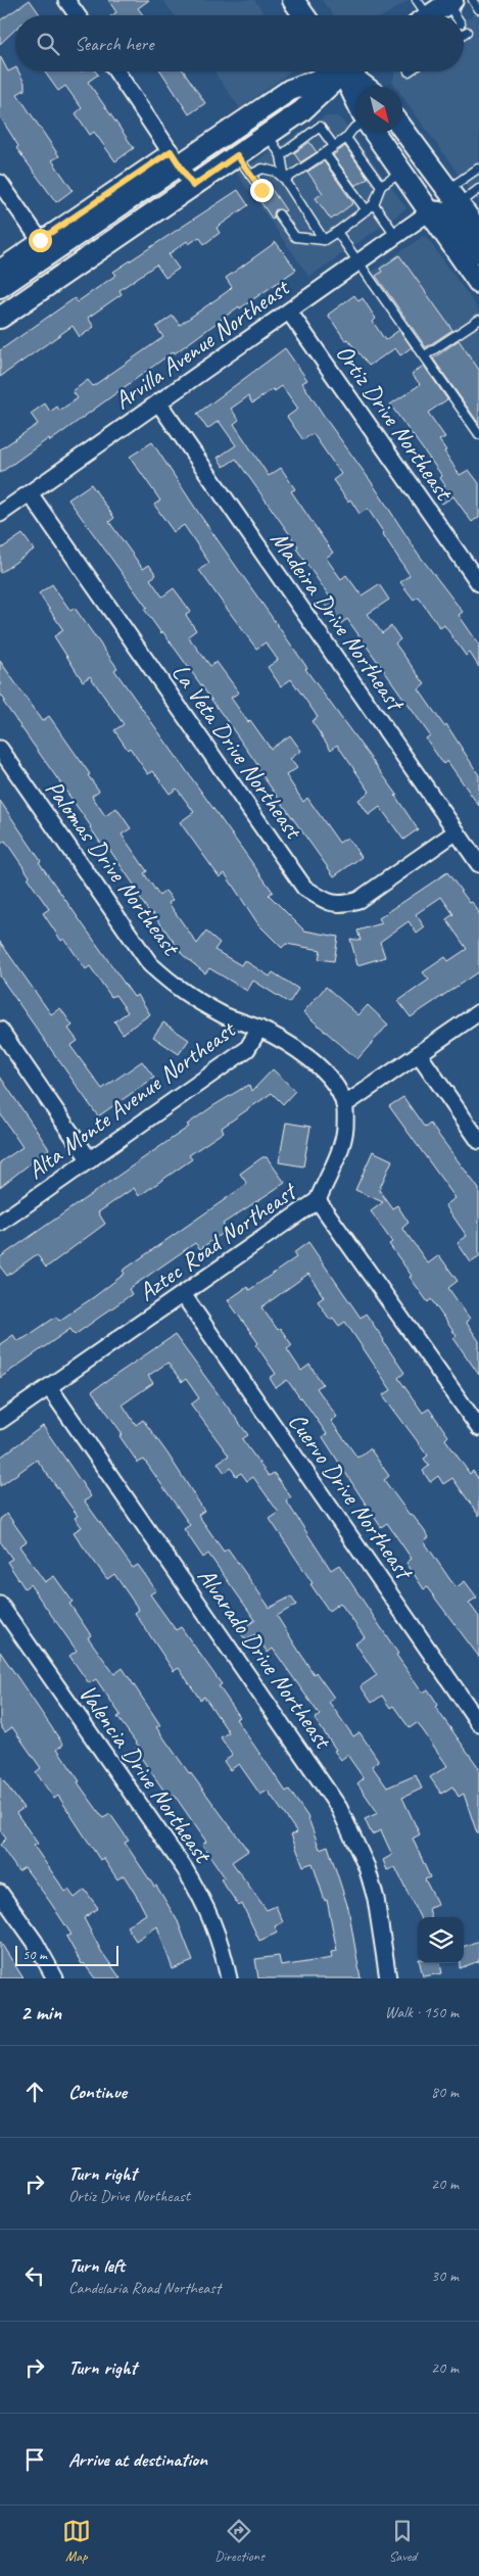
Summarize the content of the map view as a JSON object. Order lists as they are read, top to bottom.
{
  "streets": {
    "street": [
      "Arvilla Avenue Northeast",
      "Ortiz Drive Northeast",
      "Madeira Drive Northeast",
      "La Veta Drive Northeast",
      "Palomas Drive Northeast",
      "Alta Monte Avenue Northeast",
      "Aztec Road Northeast",
      "Cuervo Drive Northeast",
      "Alvarado Drive Northeast",
      "Valencia Drive Northeast"
    ]
  },
  "crossings": [
    ["Arvilla Avenue Northeast", "Ortiz Drive Northeast"],
    ["Arvilla Avenue Northeast", "Madeira Drive Northeast"],
    ["Arvilla Avenue Northeast", "La Veta Drive Northeast"],
    ["Madeira Drive Northeast", "La Veta Drive Northeast"],
    ["Palomas Drive Northeast", "Alta Monte Avenue Northeast"],
    ["Palomas Drive Northeast", "Aztec Road Northeast"],
    ["Aztec Road Northeast", "Cuervo Drive Northeast"],
    ["Aztec Road Northeast", "Alvarado Drive Northeast"]
  ],
  "scale_bar": "50 m",
  "north": "bottom right",
  "page": {
    "search": "Search here",
    "scale": "50 m",
    "heading": ["2 min", "Walk · 150 m"],
    "list": [
      ["Continue", "80 m"],
      ["Turn right", "Ortiz Drive Northeast", "20 m"],
      ["Turn left", "Candelaria Road Northeast", "30 m"],
      ["Turn right", "20 m"],
      "Arrive at destination"
    ],
    "nav": ["Map", "Directions", "Saved"]
  }
}
